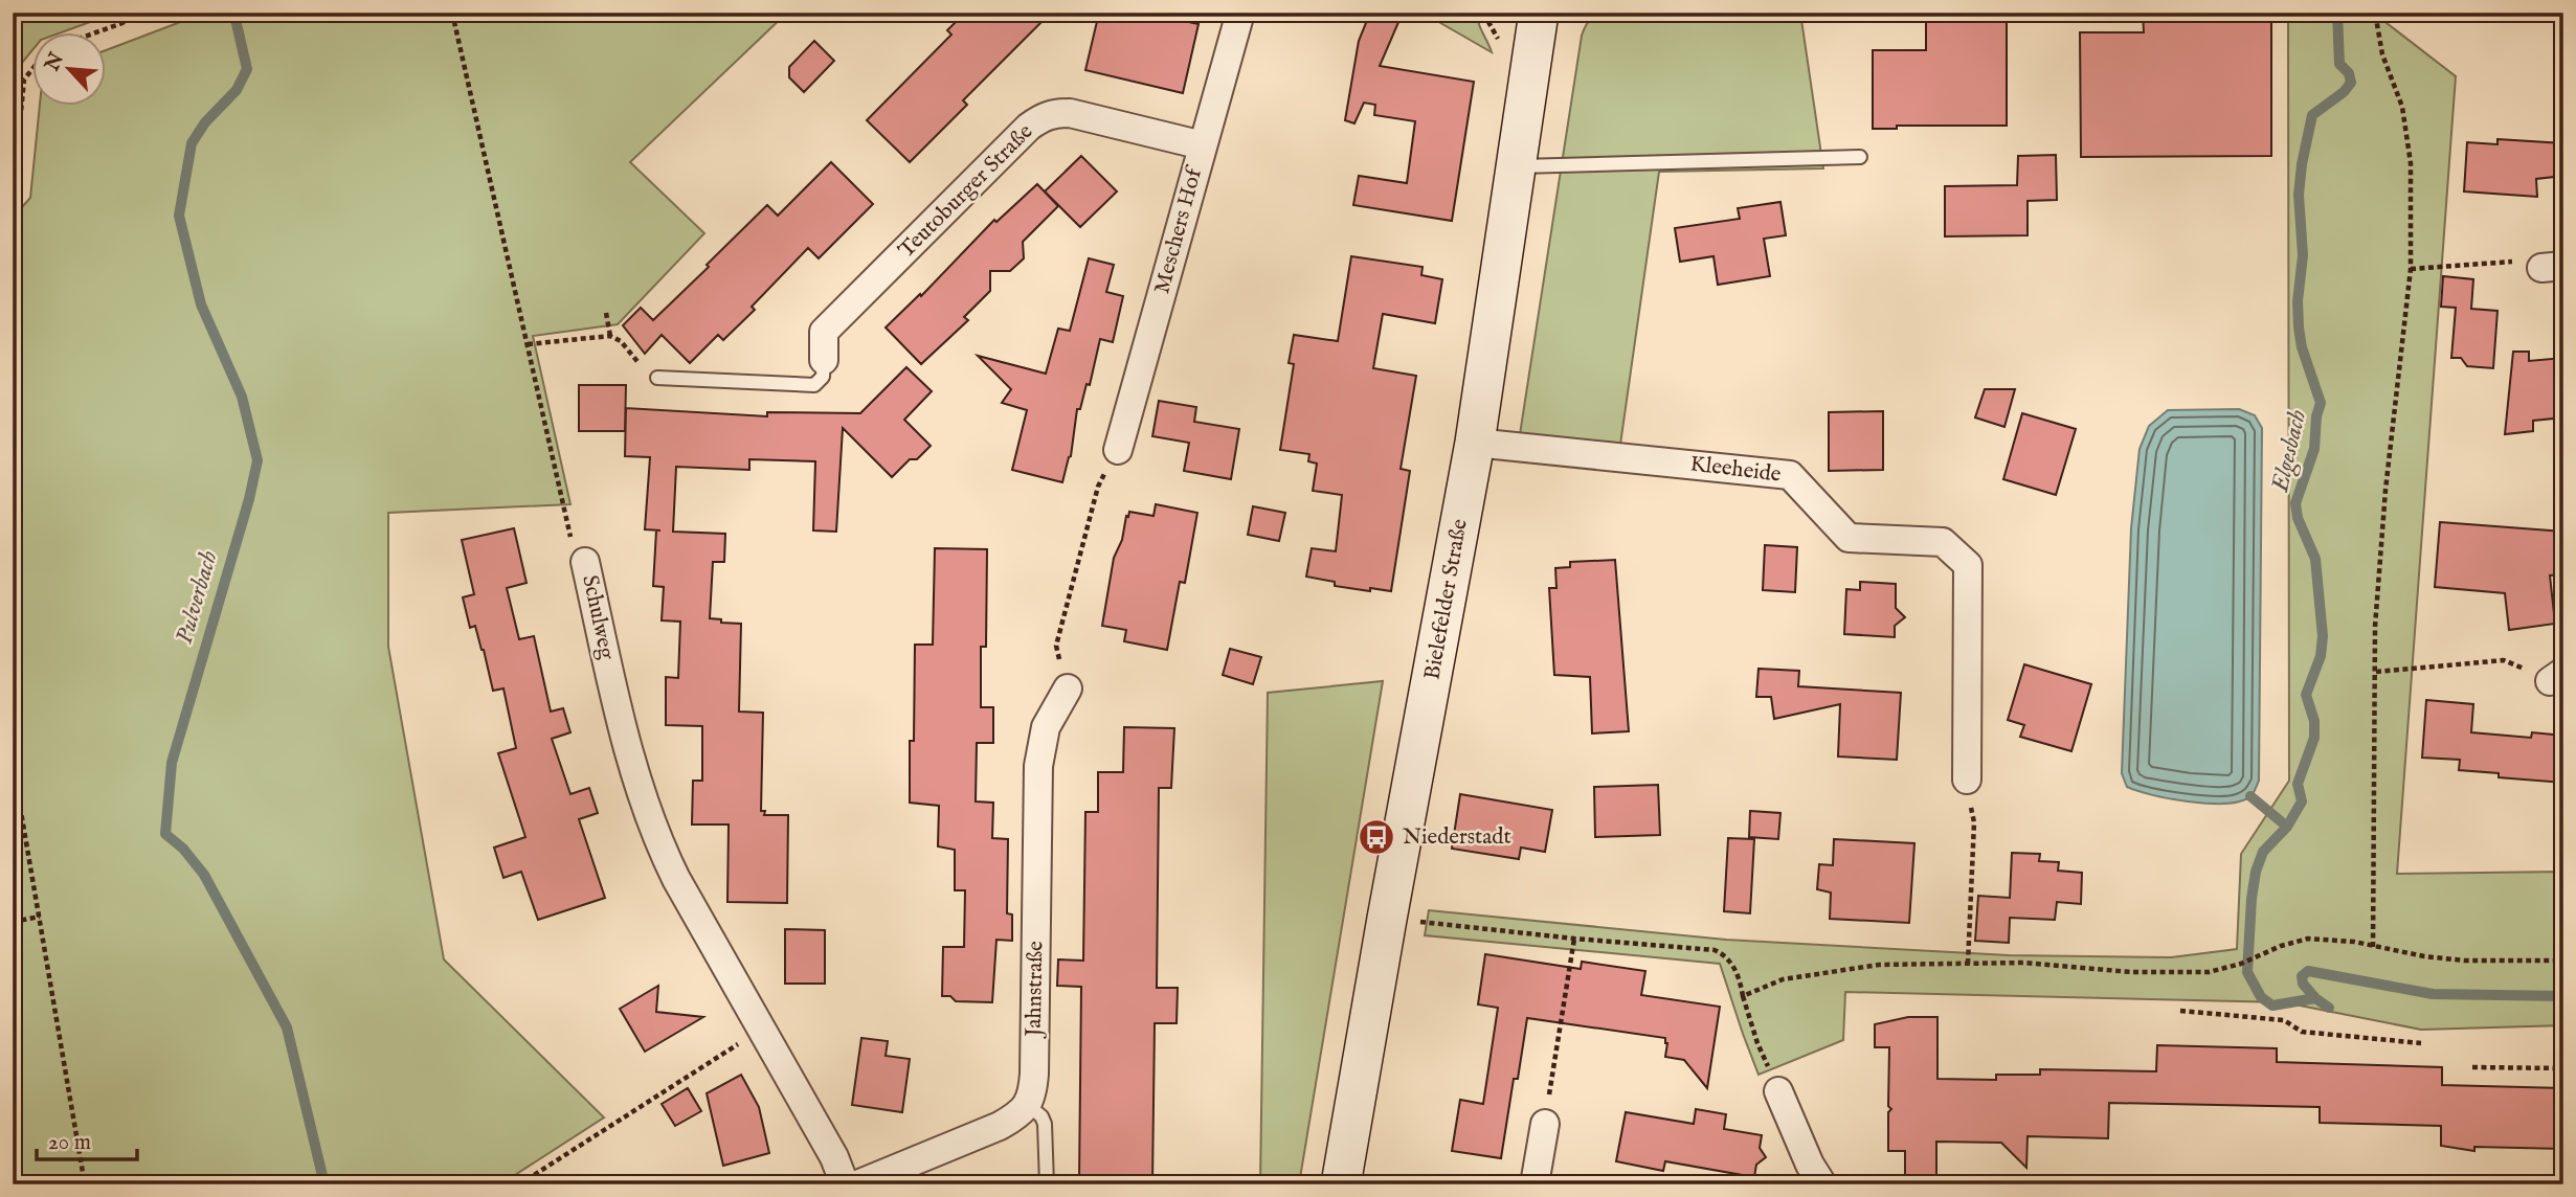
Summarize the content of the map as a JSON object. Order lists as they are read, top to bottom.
{
  "streets": {
    "main road": ["Bielefelder Straße"],
    "street": [
      "Teutoburger Straße",
      "Meschers Hof",
      "Kleeheide",
      "Schulweg",
      "Jahnstraße"
    ]
  },
  "crossings": [
    ["Teutoburger Straße", "Meschers Hof"],
    ["Kleeheide", "Bielefelder Straße"]
  ],
  "water": ["Elgesbach", "Pulverbach"],
  "places": {
    "bus stop": ["Niederstadt"]
  },
  "scale_bar": "20 m",
  "north": "top left"
}
